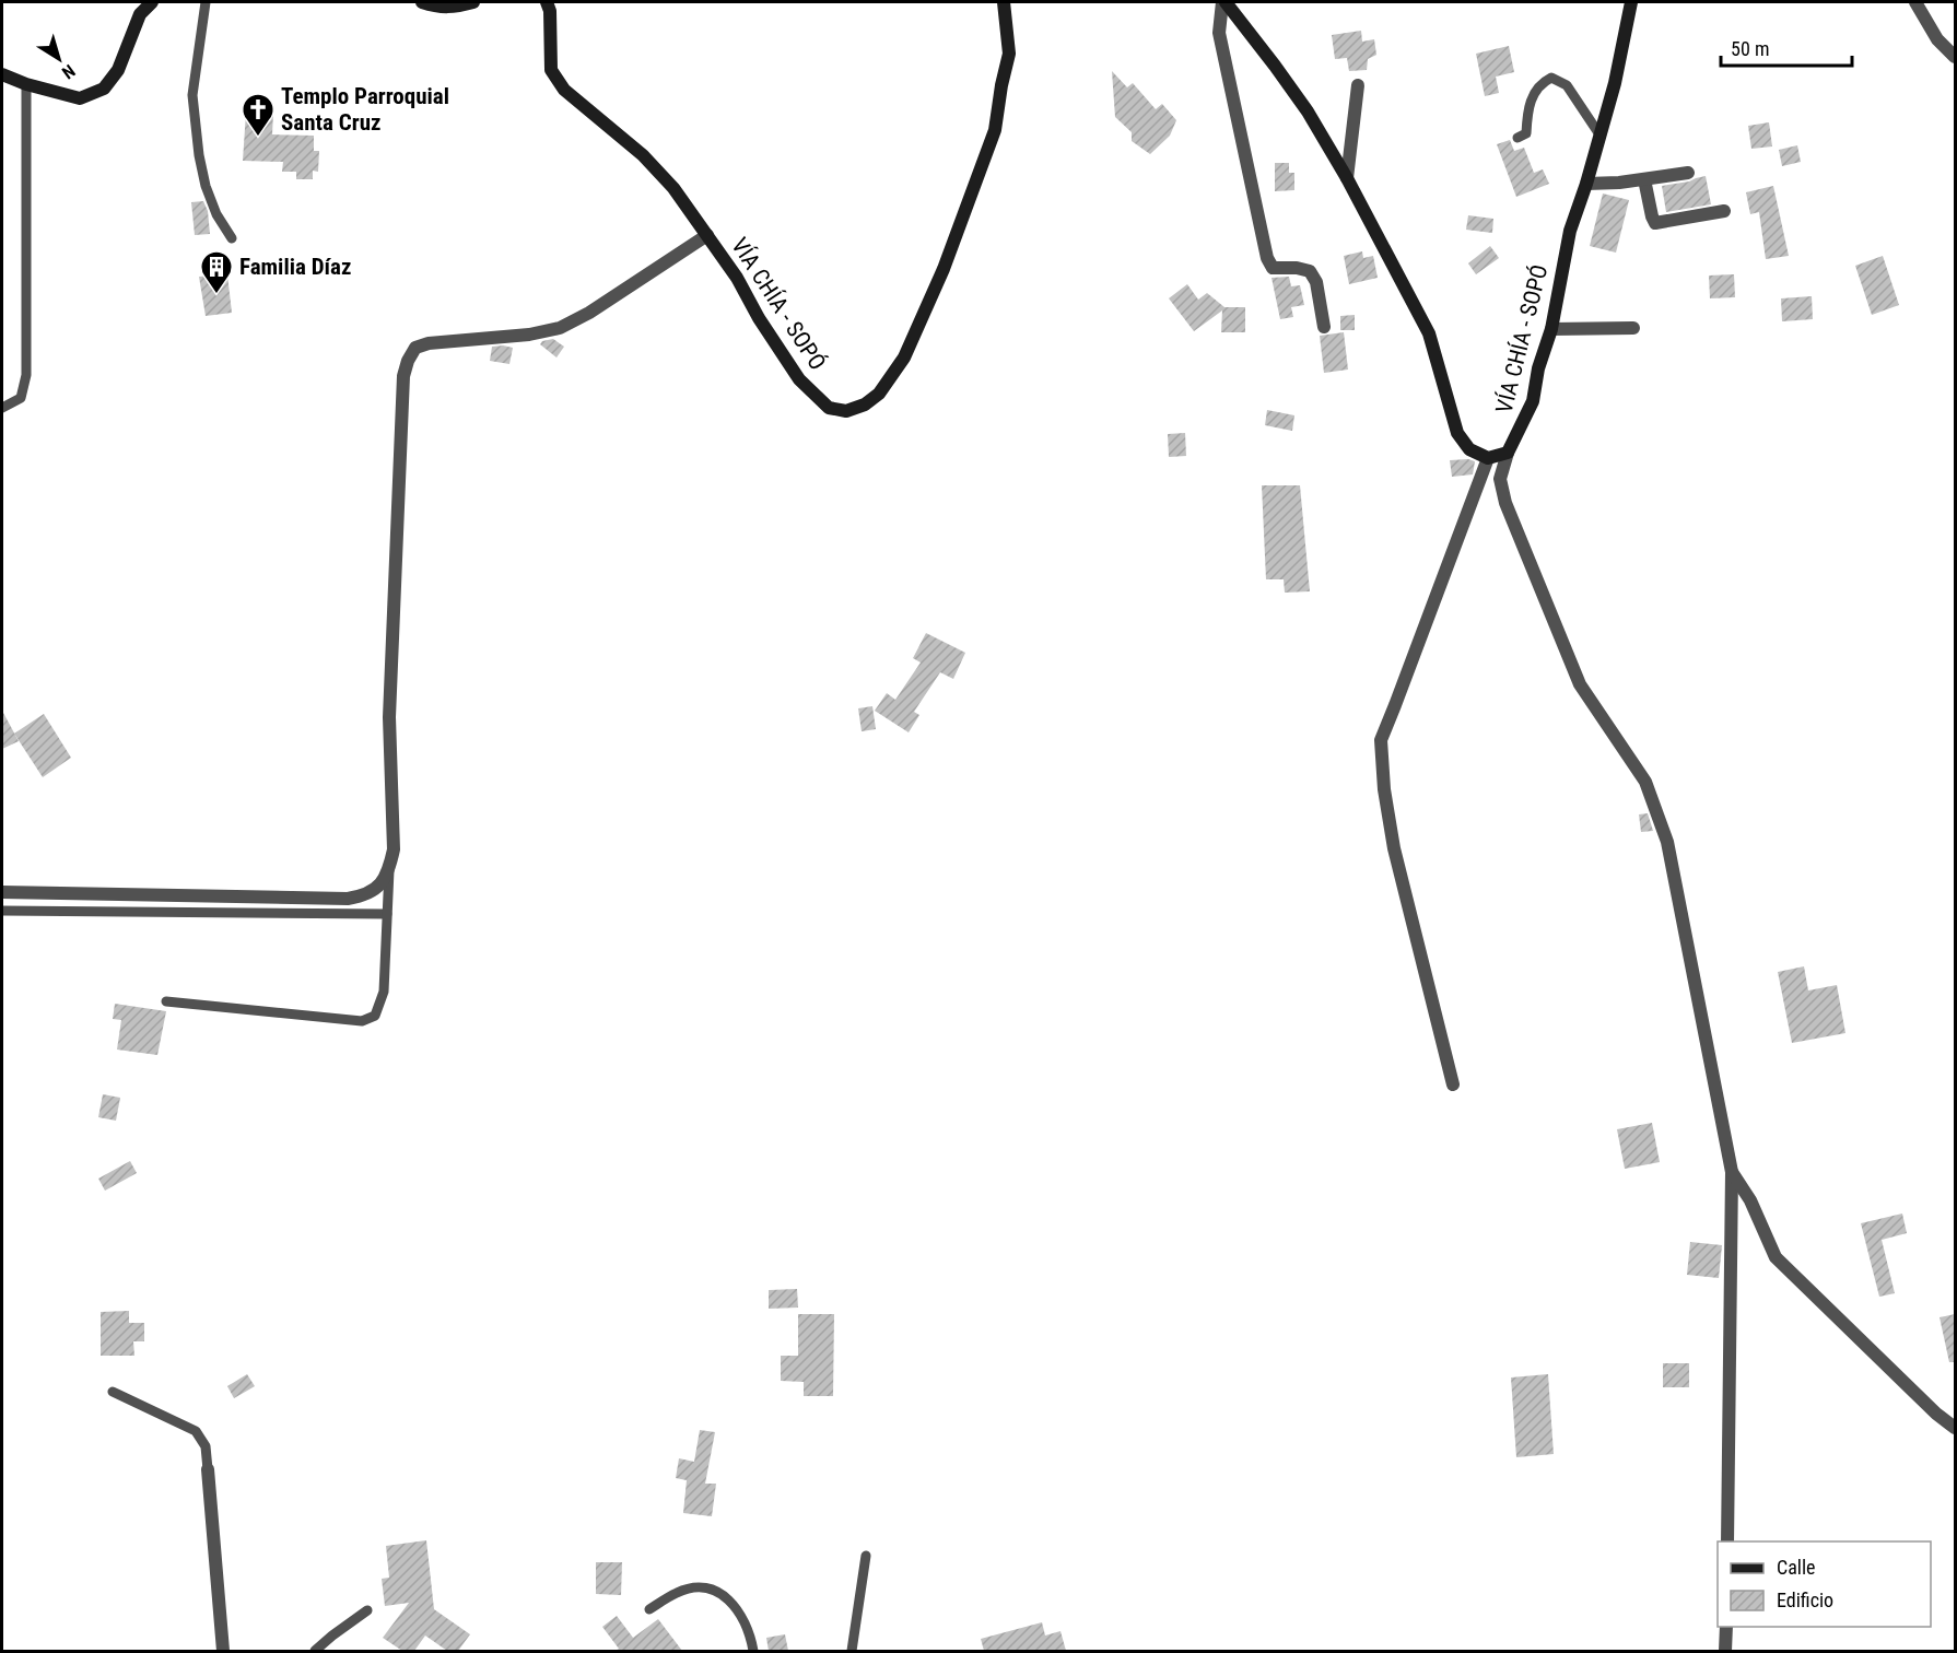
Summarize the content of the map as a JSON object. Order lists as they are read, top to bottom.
{
  "streets": {
    "street": ["VÍA CHÍA - SOPÓ"]
  },
  "places": {
    "church": ["Templo Parroquial Santa Cruz"],
    "building": ["Familia Díaz"]
  },
  "legend": ["Calle", "Edificio"],
  "scale_bar": "50 m",
  "north": "bottom right"
}
